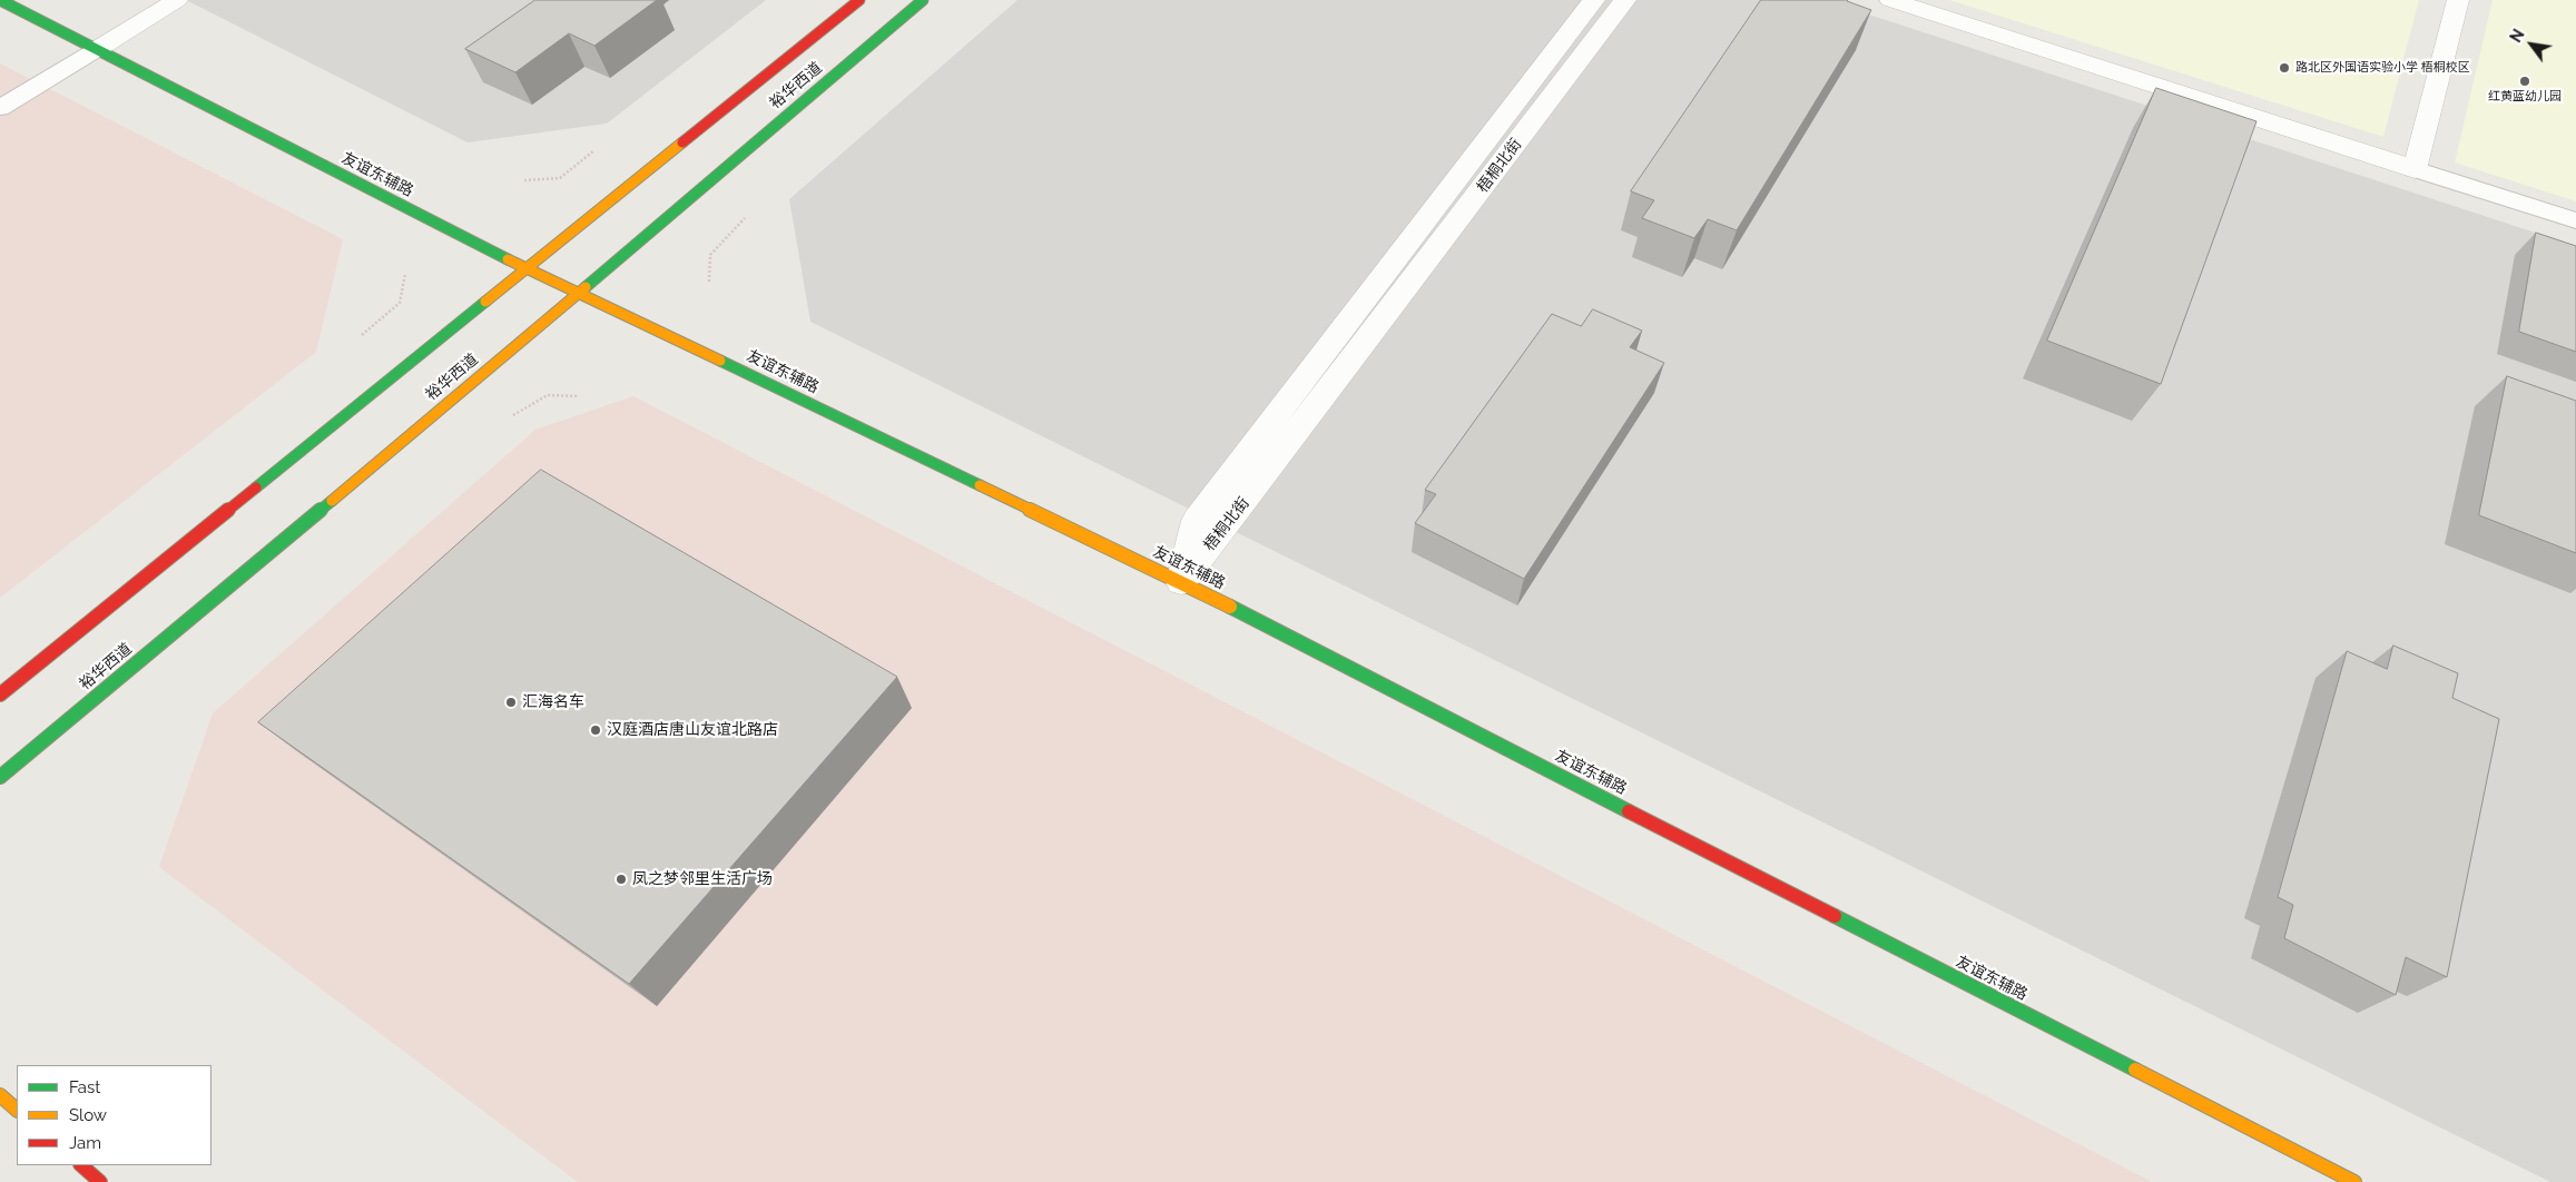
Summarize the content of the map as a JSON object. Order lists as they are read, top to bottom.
{
  "streets": {
    "street": ["裕华西道", "梧桐北街", "友谊东辅路"]
  },
  "crossings": [
    ["裕华西道", "友谊东辅路"],
    ["梧桐北街", "友谊东辅路"]
  ],
  "places": [
    "路北区外国语实验小学 梧桐校区",
    "红黄蓝幼儿园",
    "汇海名车",
    "汉庭酒店唐山友谊北路店",
    "凤之梦邻里生活广场"
  ],
  "legend": ["Fast", "Slow", "Jam"],
  "north": "top left"
}
